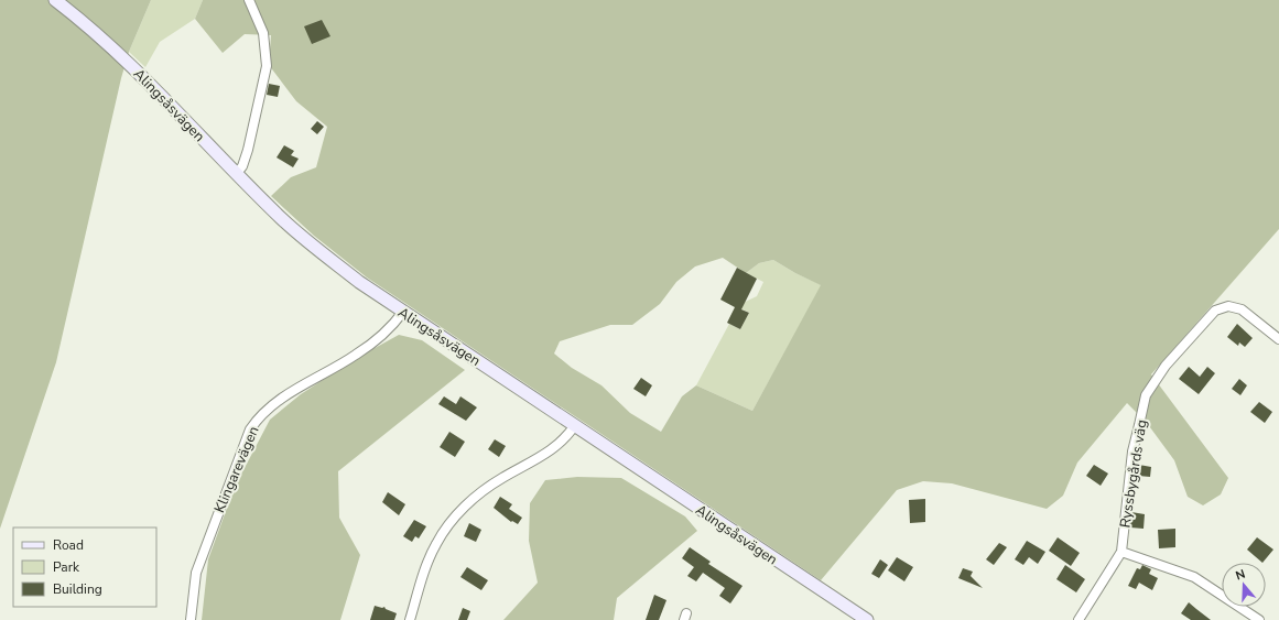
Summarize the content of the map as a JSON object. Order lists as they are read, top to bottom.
{
  "streets": {
    "main road": ["Alingsåsvägen"],
    "street": ["Klingarevägen", "Ryssbygårds väg"]
  },
  "crossings": [
    ["Alingsåsvägen", "Klingarevägen"]
  ],
  "legend": ["Road", "Park", "Building"],
  "north": "top"
}
